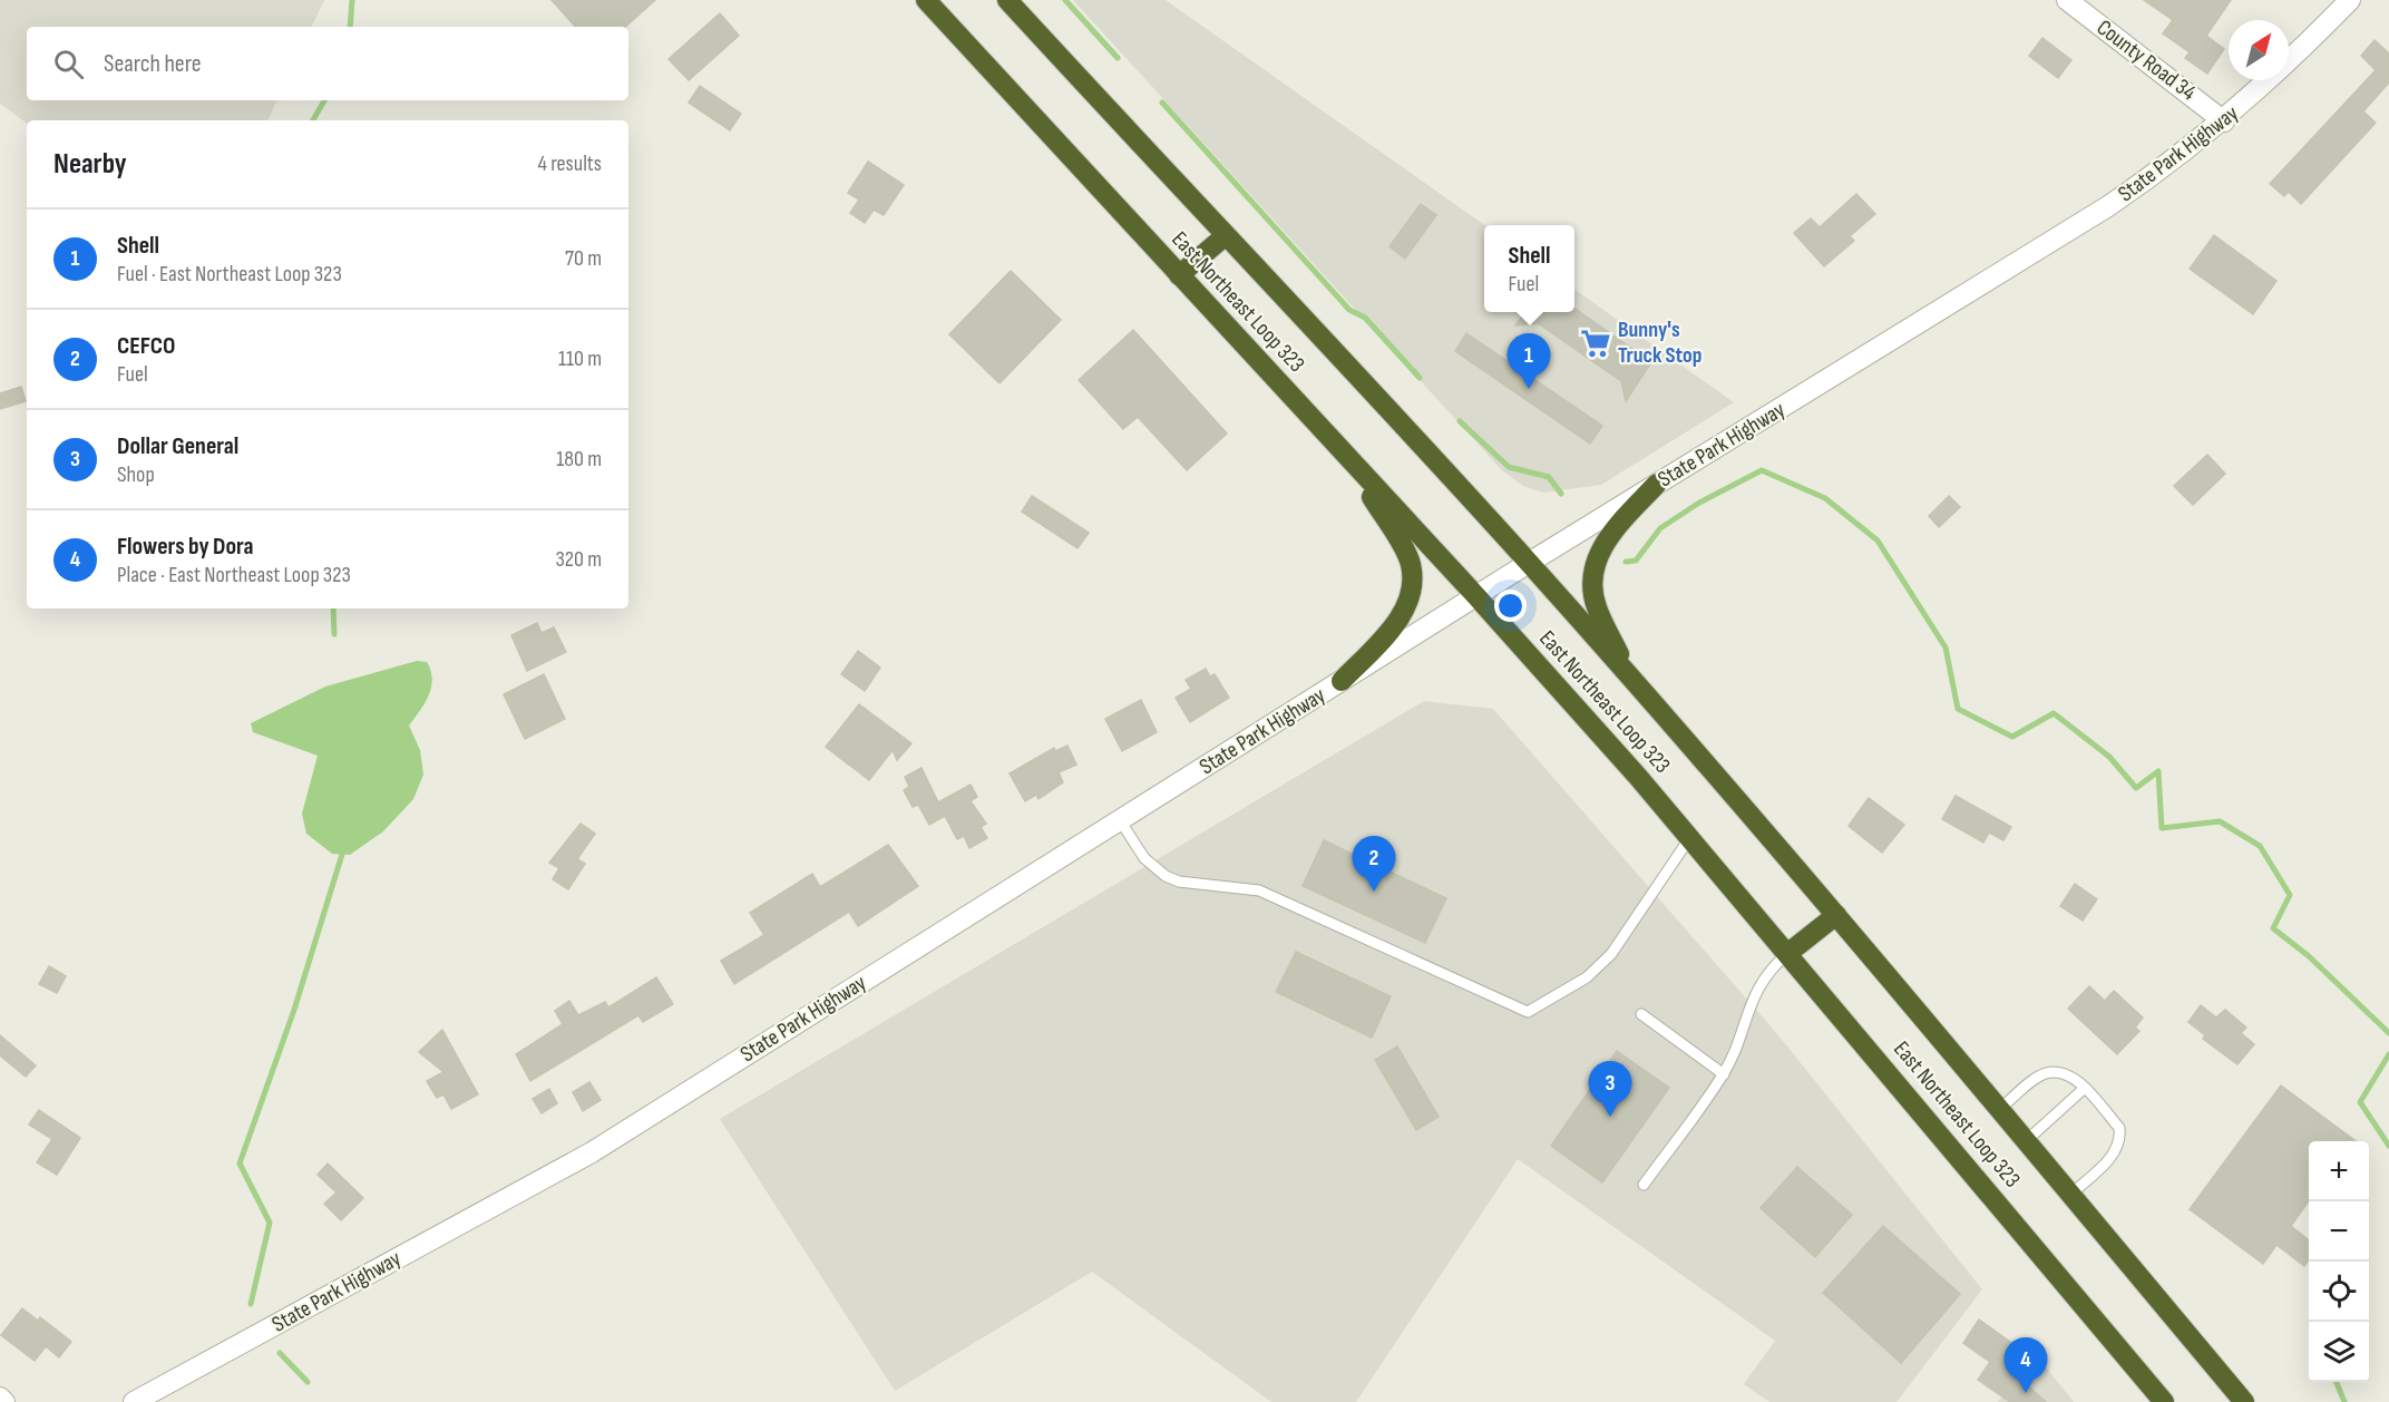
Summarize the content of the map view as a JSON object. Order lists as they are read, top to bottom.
{
  "streets": {
    "highway": ["East Northeast Loop 323"],
    "main road": ["County Road 34", "State Park Highway"]
  },
  "crossings": [
    ["County Road 34", "State Park Highway"],
    ["State Park Highway", "East Northeast Loop 323"]
  ],
  "places": {
    "supermarket": ["Bunny's Truck Stop"]
  },
  "north": "top right",
  "page": {
    "search": "Search here",
    "heading": ["Nearby", "4 results"],
    "list": [
      {
        "mark": "1",
        "name": "Shell",
        "note": "Fuel · East Northeast Loop 323",
        "value": "70 m"
      },
      {
        "mark": "2",
        "name": "CEFCO",
        "note": "Fuel",
        "value": "110 m"
      },
      {
        "mark": "3",
        "name": "Dollar General",
        "note": "Shop",
        "value": "180 m"
      },
      {
        "mark": "4",
        "name": "Flowers by Dora",
        "note": "Place · East Northeast Loop 323",
        "value": "320 m"
      }
    ],
    "popup": ["Shell", "Fuel"],
    "pins": [
      "1",
      "2",
      "3",
      "4"
    ],
    "map_buttons": ["+", "−"]
  }
}
